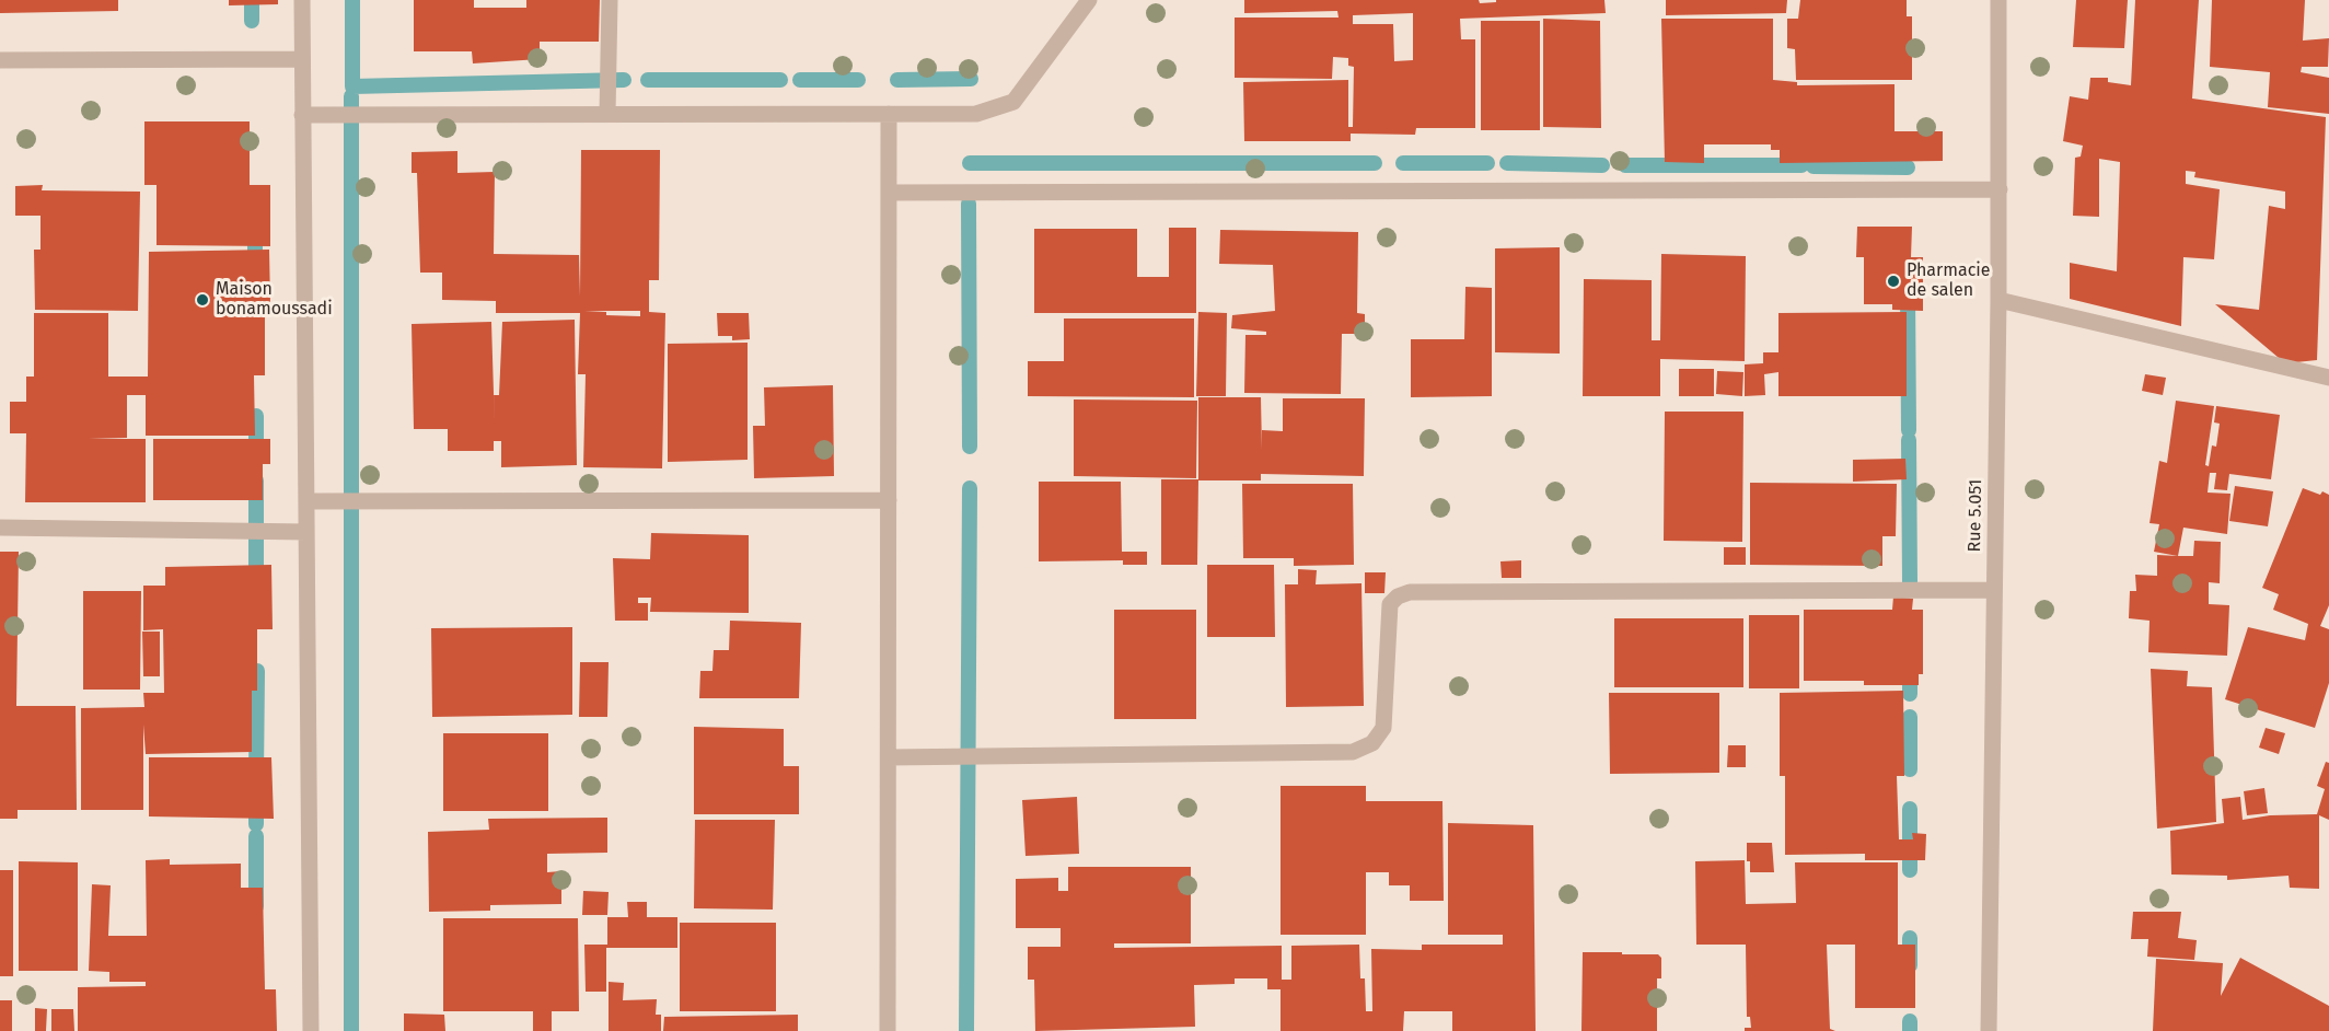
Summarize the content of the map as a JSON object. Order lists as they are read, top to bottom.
{
  "streets": {
    "street": ["Rue 5.051"]
  },
  "places": ["Pharmacie de salen", "Maison bonamoussadi"]
}
